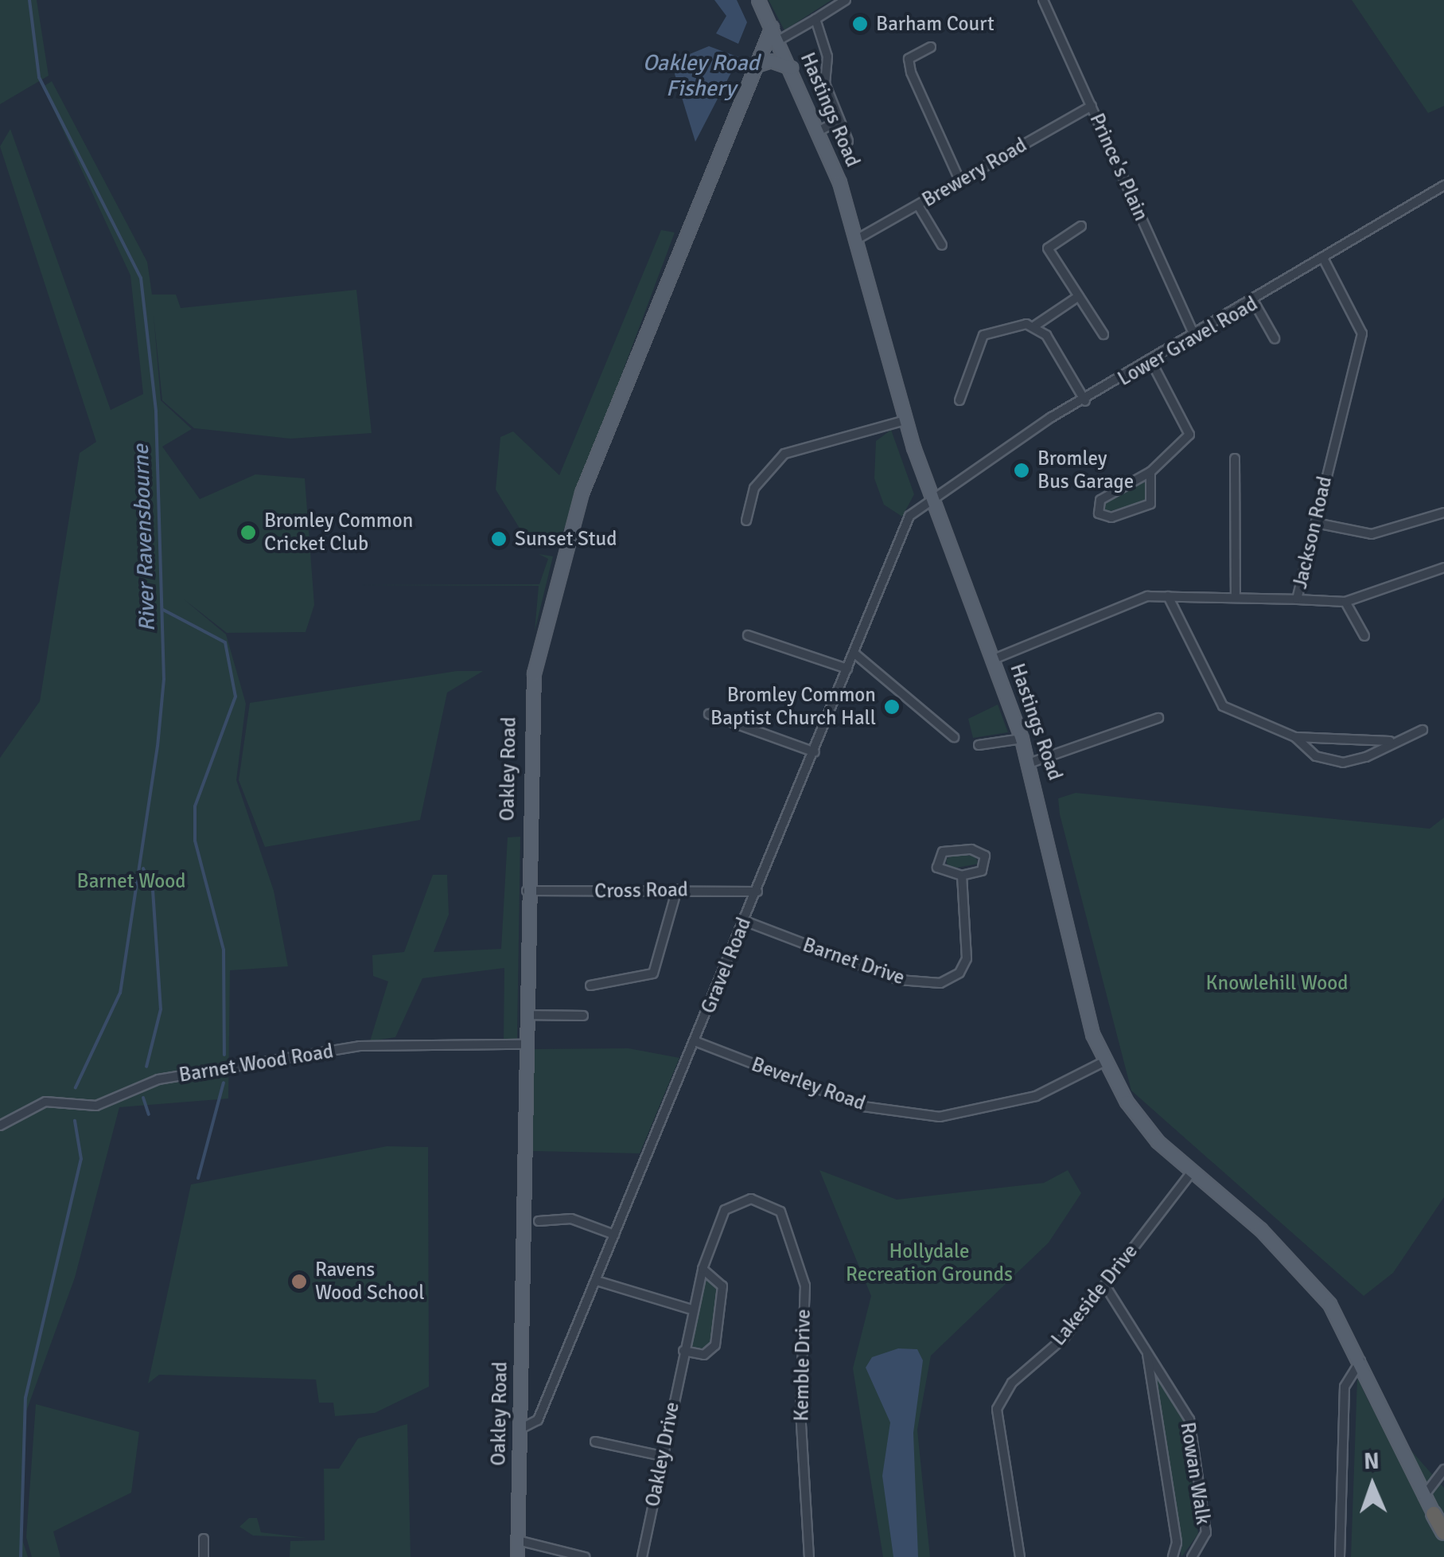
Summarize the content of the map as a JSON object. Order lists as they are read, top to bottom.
{
  "streets": {
    "main road": ["Hastings Road", "Oakley Road"],
    "street": [
      "Prince's Plain",
      "Brewery Road",
      "Lower Gravel Road",
      "Jackson Road",
      "Cross Road",
      "Barnet Drive",
      "Gravel Road",
      "Barnet Wood Road",
      "Beverley Road",
      "Lakeside Drive",
      "Kemble Drive",
      "Oakley Drive",
      "Rowan Walk"
    ]
  },
  "crossings": [
    ["Hastings Road", "Brewery Road"],
    ["Hastings Road", "Lower Gravel Road"],
    ["Hastings Road", "Jackson Road"],
    ["Hastings Road", "Oakley Road"],
    ["Hastings Road", "Gravel Road"],
    ["Hastings Road", "Beverley Road"],
    ["Hastings Road", "Lakeside Drive"],
    ["Prince's Plain", "Brewery Road"],
    ["Prince's Plain", "Lower Gravel Road"],
    ["Lower Gravel Road", "Jackson Road"],
    ["Lower Gravel Road", "Gravel Road"],
    ["Oakley Road", "Cross Road"],
    ["Oakley Road", "Gravel Road"],
    ["Oakley Road", "Barnet Wood Road"],
    ["Cross Road", "Gravel Road"],
    ["Barnet Drive", "Gravel Road"],
    ["Gravel Road", "Beverley Road"],
    ["Lakeside Drive", "Rowan Walk"],
    ["Kemble Drive", "Oakley Drive"]
  ],
  "water": ["Oakley Road Fishery", "River Ravensbourne"],
  "parks": ["Barnet Wood", "Knowlehill Wood", "Hollydale Recreation Grounds"],
  "places": [
    "Barham Court",
    "Bromley Bus Garage",
    "Bromley Common Cricket Club",
    "Sunset Stud",
    "Bromley Common Baptist Church Hall",
    "Ravens Wood School"
  ],
  "north": "top"
}
